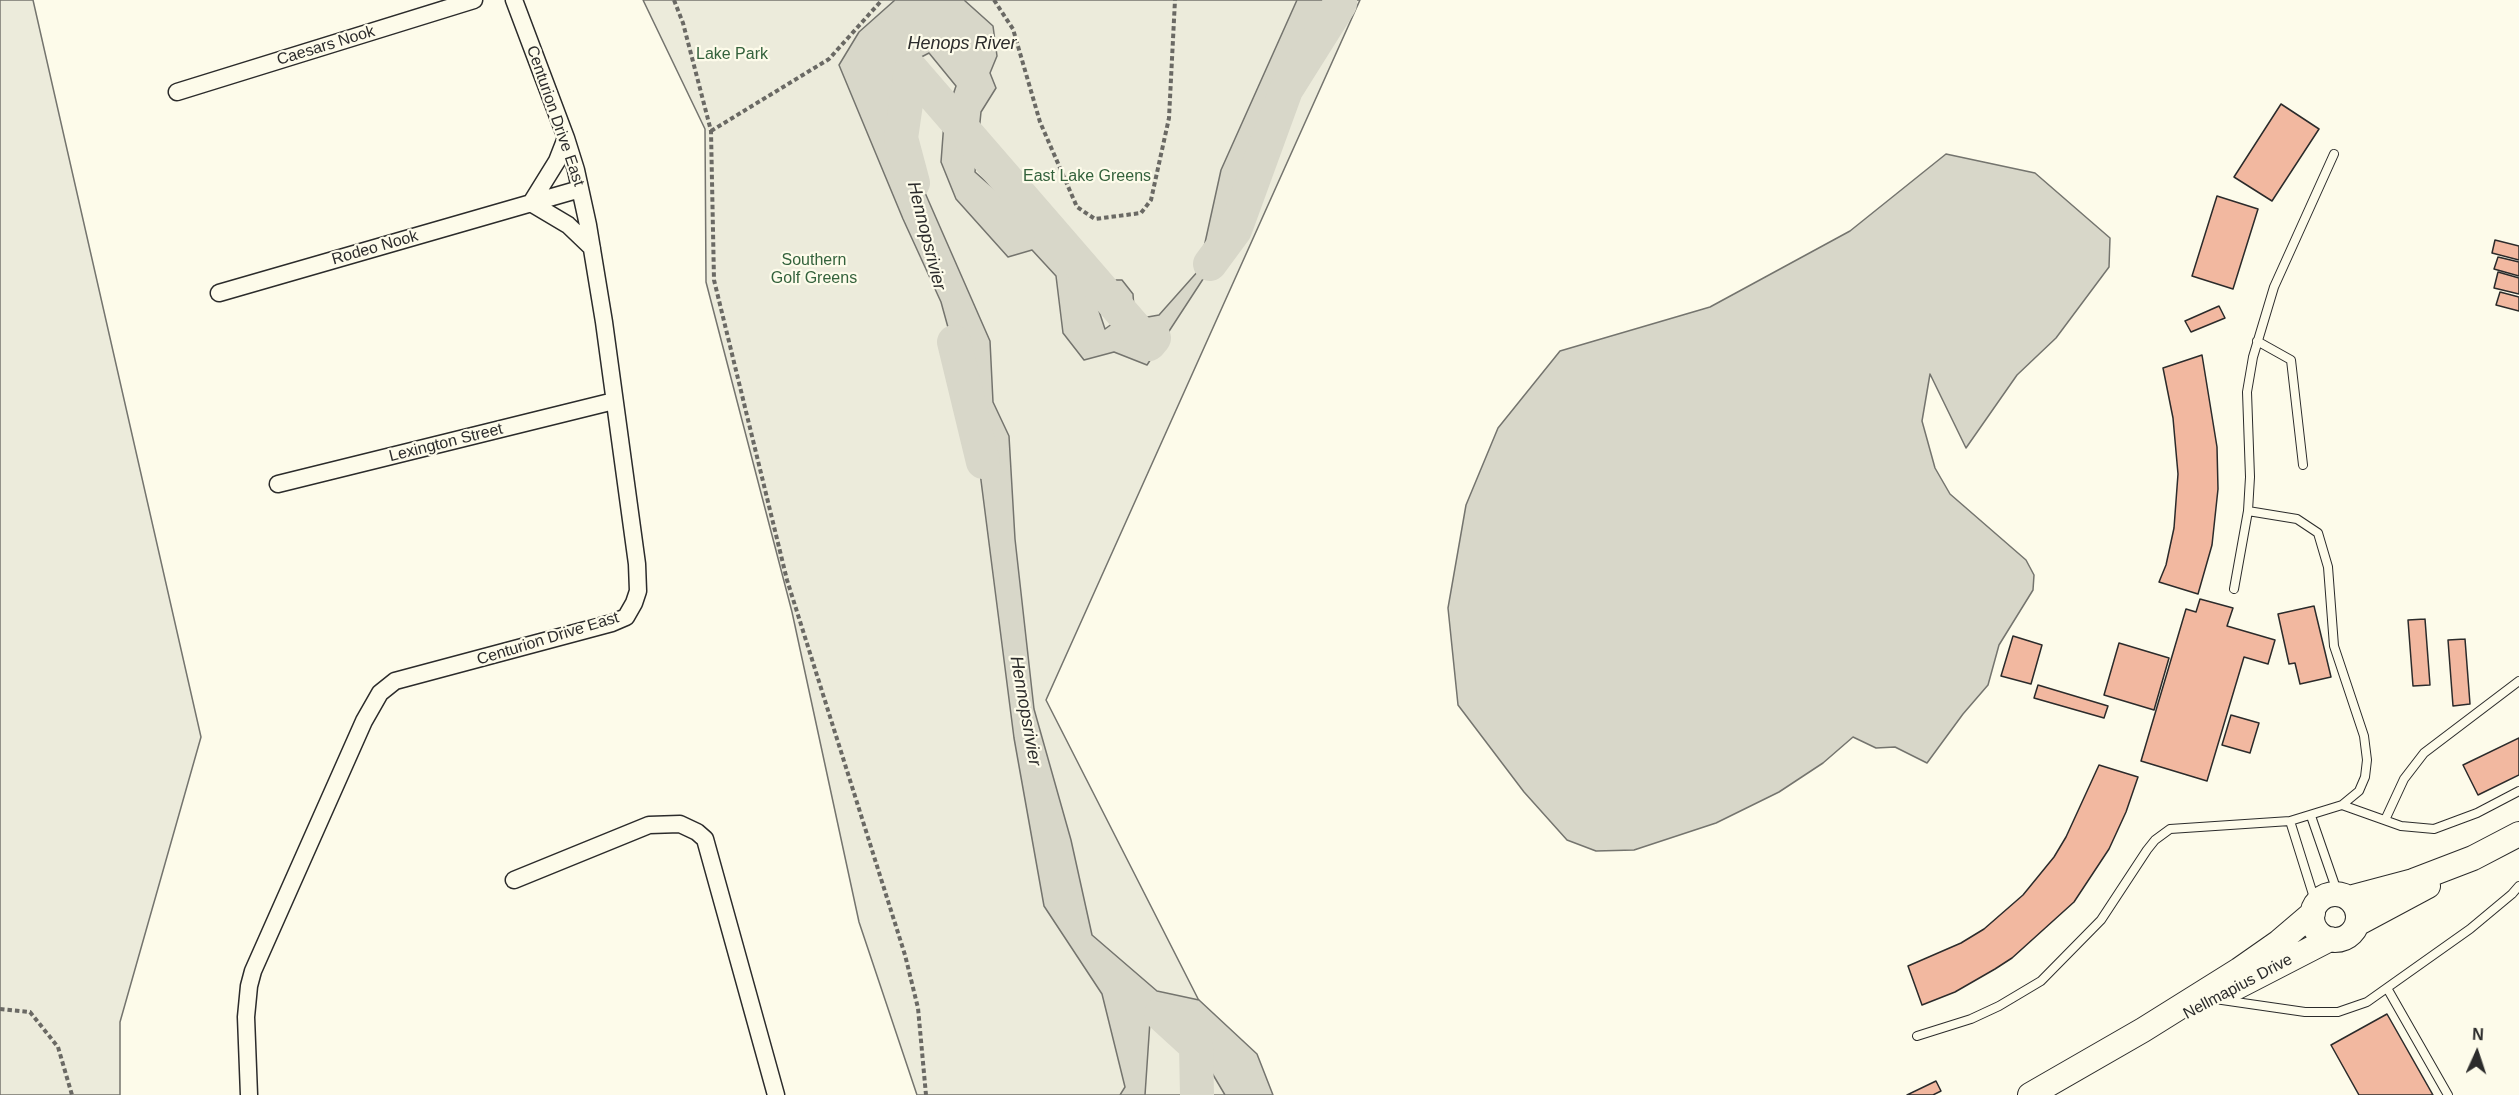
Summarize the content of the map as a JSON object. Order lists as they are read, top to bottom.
{
  "streets": {
    "main road": ["Nellmapius Drive"],
    "street": [
      "Caesars Nook",
      "Centurion Drive East",
      "Rodeo Nook",
      "Lexington Street"
    ]
  },
  "crossings": [
    ["Centurion Drive East", "Rodeo Nook"],
    ["Centurion Drive East", "Lexington Street"]
  ],
  "water": ["Henops River", "Hennopsrivier"],
  "parks": ["Lake Park", "East Lake Greens", "Southern Golf Greens"],
  "north": "top"
}
